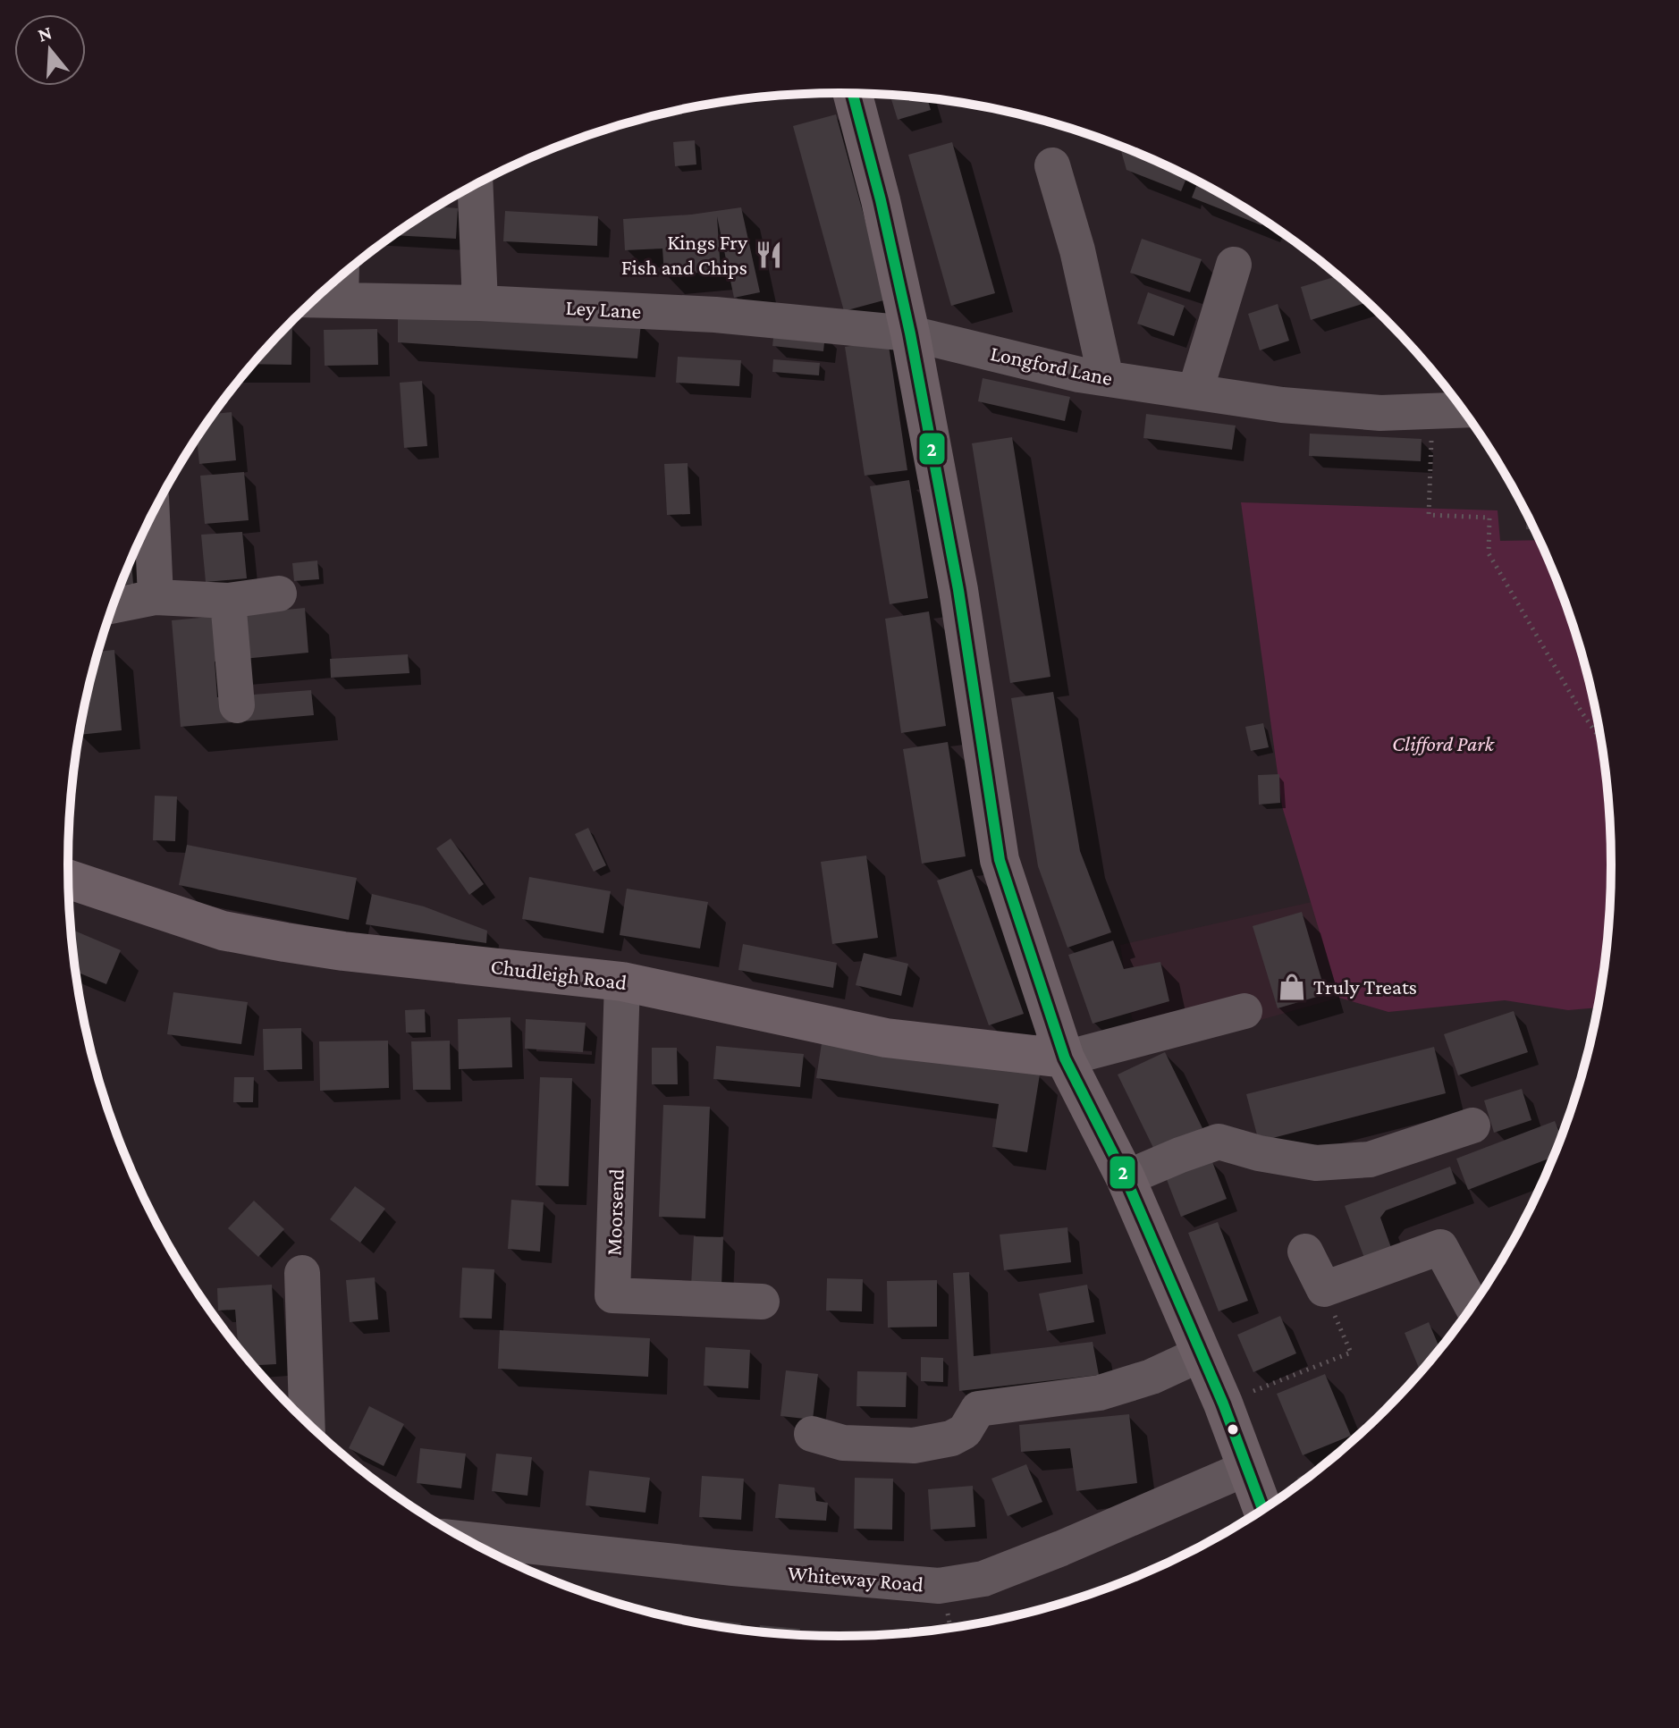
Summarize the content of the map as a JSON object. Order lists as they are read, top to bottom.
{
  "streets": {
    "main road": ["Chudleigh Road"],
    "street": [
      "Ley Lane",
      "Longford Lane",
      "Moorsend",
      "Whiteway Road"
    ]
  },
  "crossings": [
    ["Ley Lane", "Longford Lane"],
    ["Chudleigh Road", "Moorsend"]
  ],
  "parks": ["Clifford Park"],
  "places": {
    "restaurant": ["Kings Fry Fish and Chips"],
    "shop": ["Truly Treats"]
  },
  "lines": ["transit line 2"],
  "north": "top"
}
